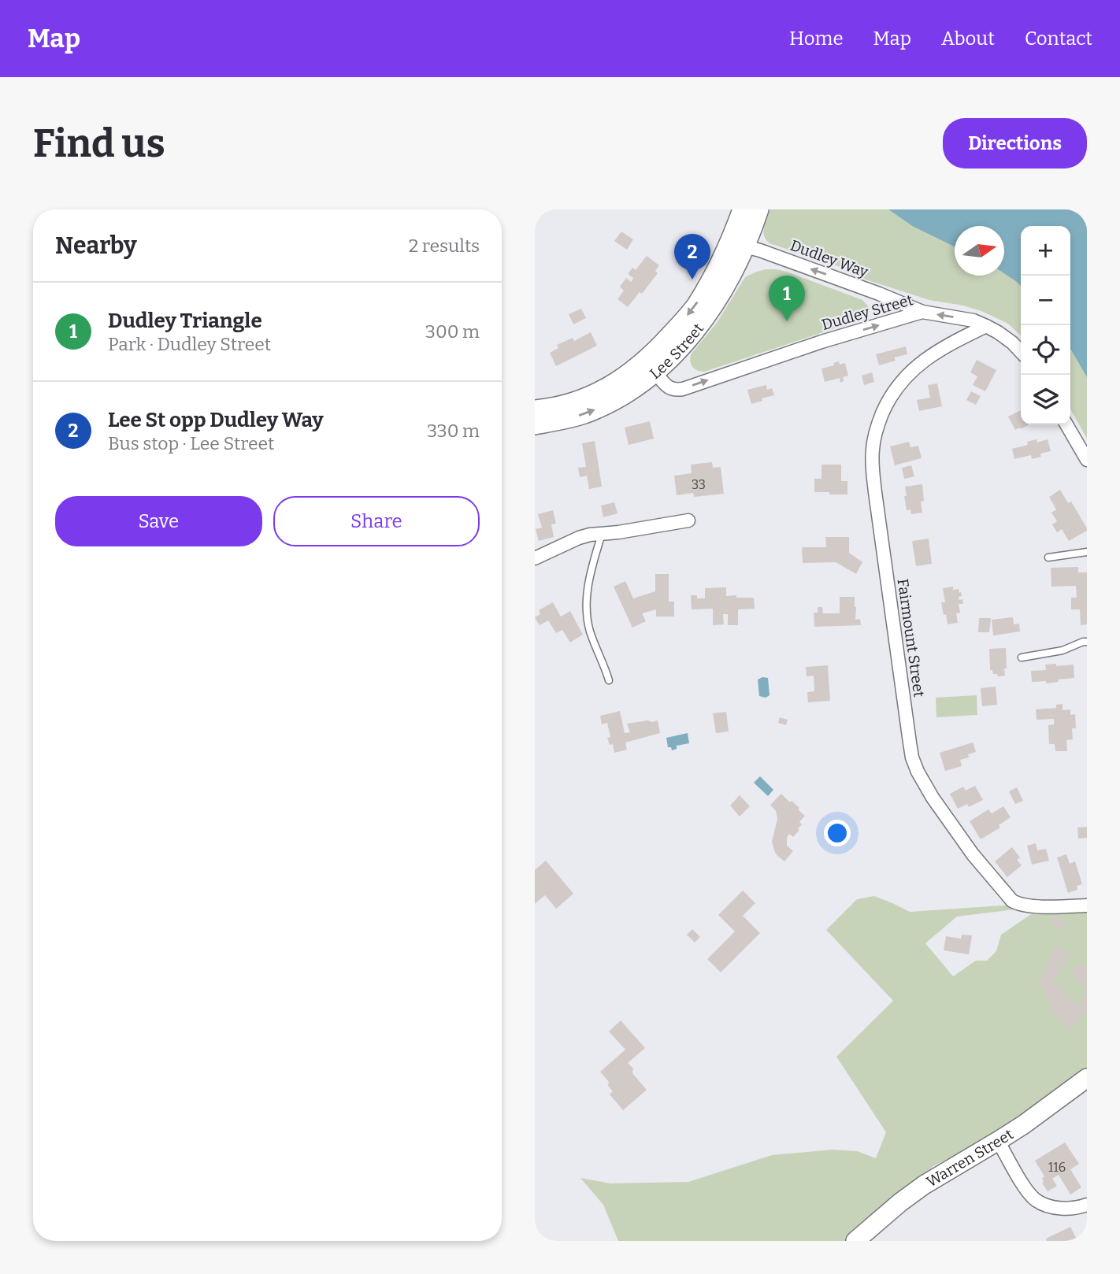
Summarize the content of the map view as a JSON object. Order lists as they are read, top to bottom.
{
  "streets": {
    "main road": ["Lee Street", "Warren Street"],
    "street": ["Dudley Way", "Dudley Street", "Fairmount Street"]
  },
  "crossings": [
    ["Dudley Way", "Dudley Street"],
    ["Dudley Way", "Lee Street"],
    ["Dudley Street", "Lee Street"],
    ["Dudley Street", "Fairmount Street"]
  ],
  "one_way": ["Dudley Way"],
  "house_numbers": ["33", "116"],
  "north": "right",
  "page": {
    "header": "Map",
    "nav": [
      "Home",
      "Map",
      "About",
      "Contact"
    ],
    "buttons": [
      "Directions",
      ["Save", "Share"]
    ],
    "title": "Find us",
    "heading": ["Nearby", "2 results"],
    "map_buttons": ["+", "−"],
    "pins": ["2", "1"],
    "list": [
      {
        "mark": "1",
        "name": "Dudley Triangle",
        "note": "Park · Dudley Street",
        "value": "300 m"
      },
      {
        "mark": "2",
        "name": "Lee St opp Dudley Way",
        "note": "Bus stop · Lee Street",
        "value": "330 m"
      }
    ]
  }
}
